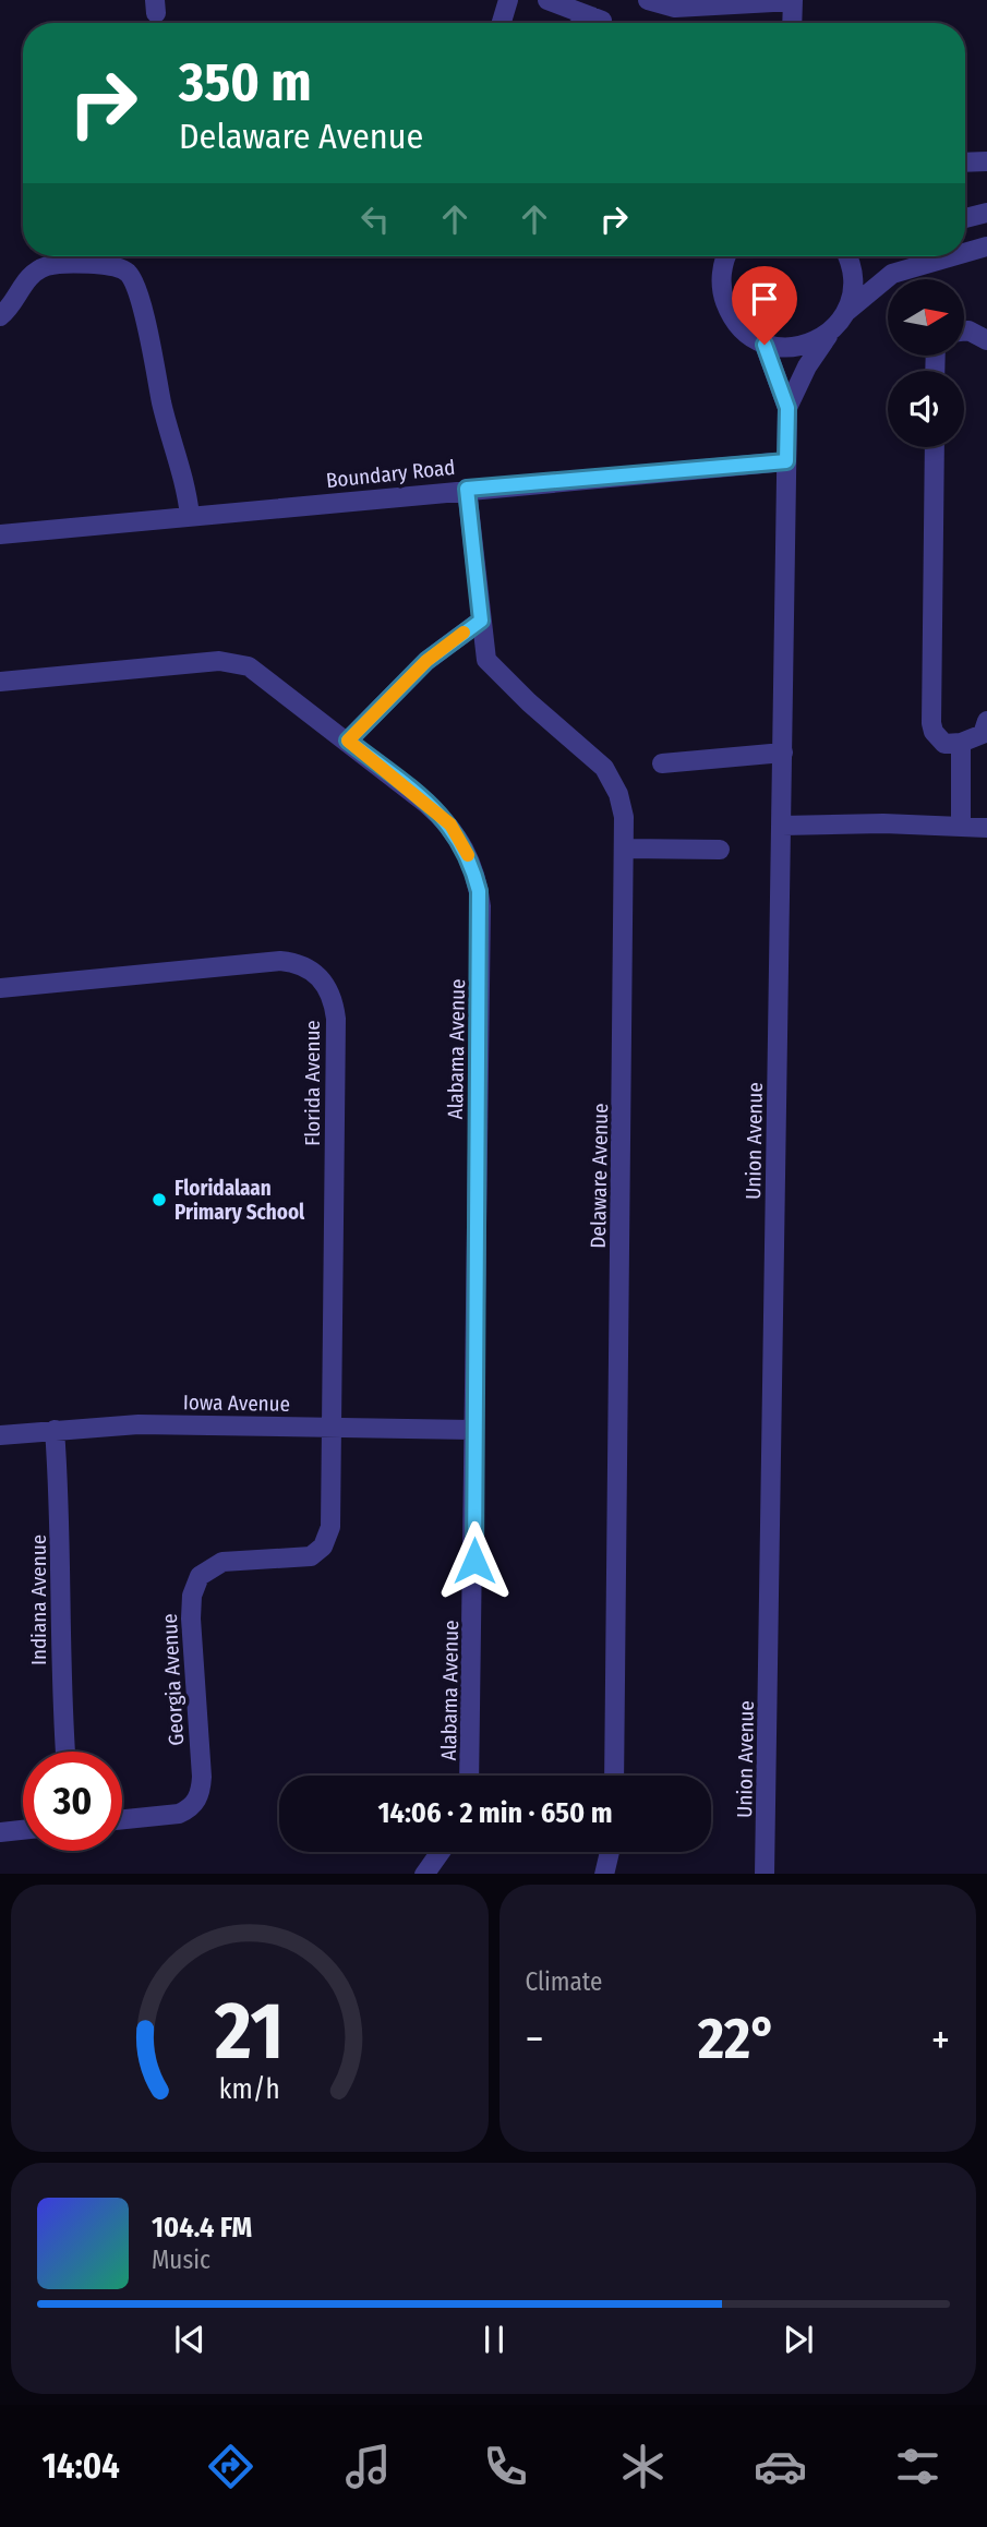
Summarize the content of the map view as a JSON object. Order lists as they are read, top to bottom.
{
  "streets": {
    "street": [
      "Boundary Road",
      "Alabama Avenue",
      "Florida Avenue",
      "Union Avenue",
      "Delaware Avenue",
      "Iowa Avenue",
      "Indiana Avenue",
      "Georgia Avenue"
    ]
  },
  "crossings": [
    ["Boundary Road", "Union Avenue"],
    ["Boundary Road", "Delaware Avenue"],
    ["Alabama Avenue", "Iowa Avenue"],
    ["Florida Avenue", "Iowa Avenue"],
    ["Florida Avenue", "Georgia Avenue"],
    ["Iowa Avenue", "Indiana Avenue"],
    ["Iowa Avenue", "Georgia Avenue"]
  ],
  "places": ["Floridalaan Primary School"],
  "north": "right",
  "page": {
    "turn": ["350 m", "Delaware Avenue"],
    "limit": "30",
    "trip": "14:06 · 2 min · 650 m",
    "tile": "Climate",
    "heat": ["−", "22°", "+"],
    "song": ["104.4 FM", "Music"],
    "tabs": "14:04",
    "gauge": ["21", "km/h"]
  }
}
